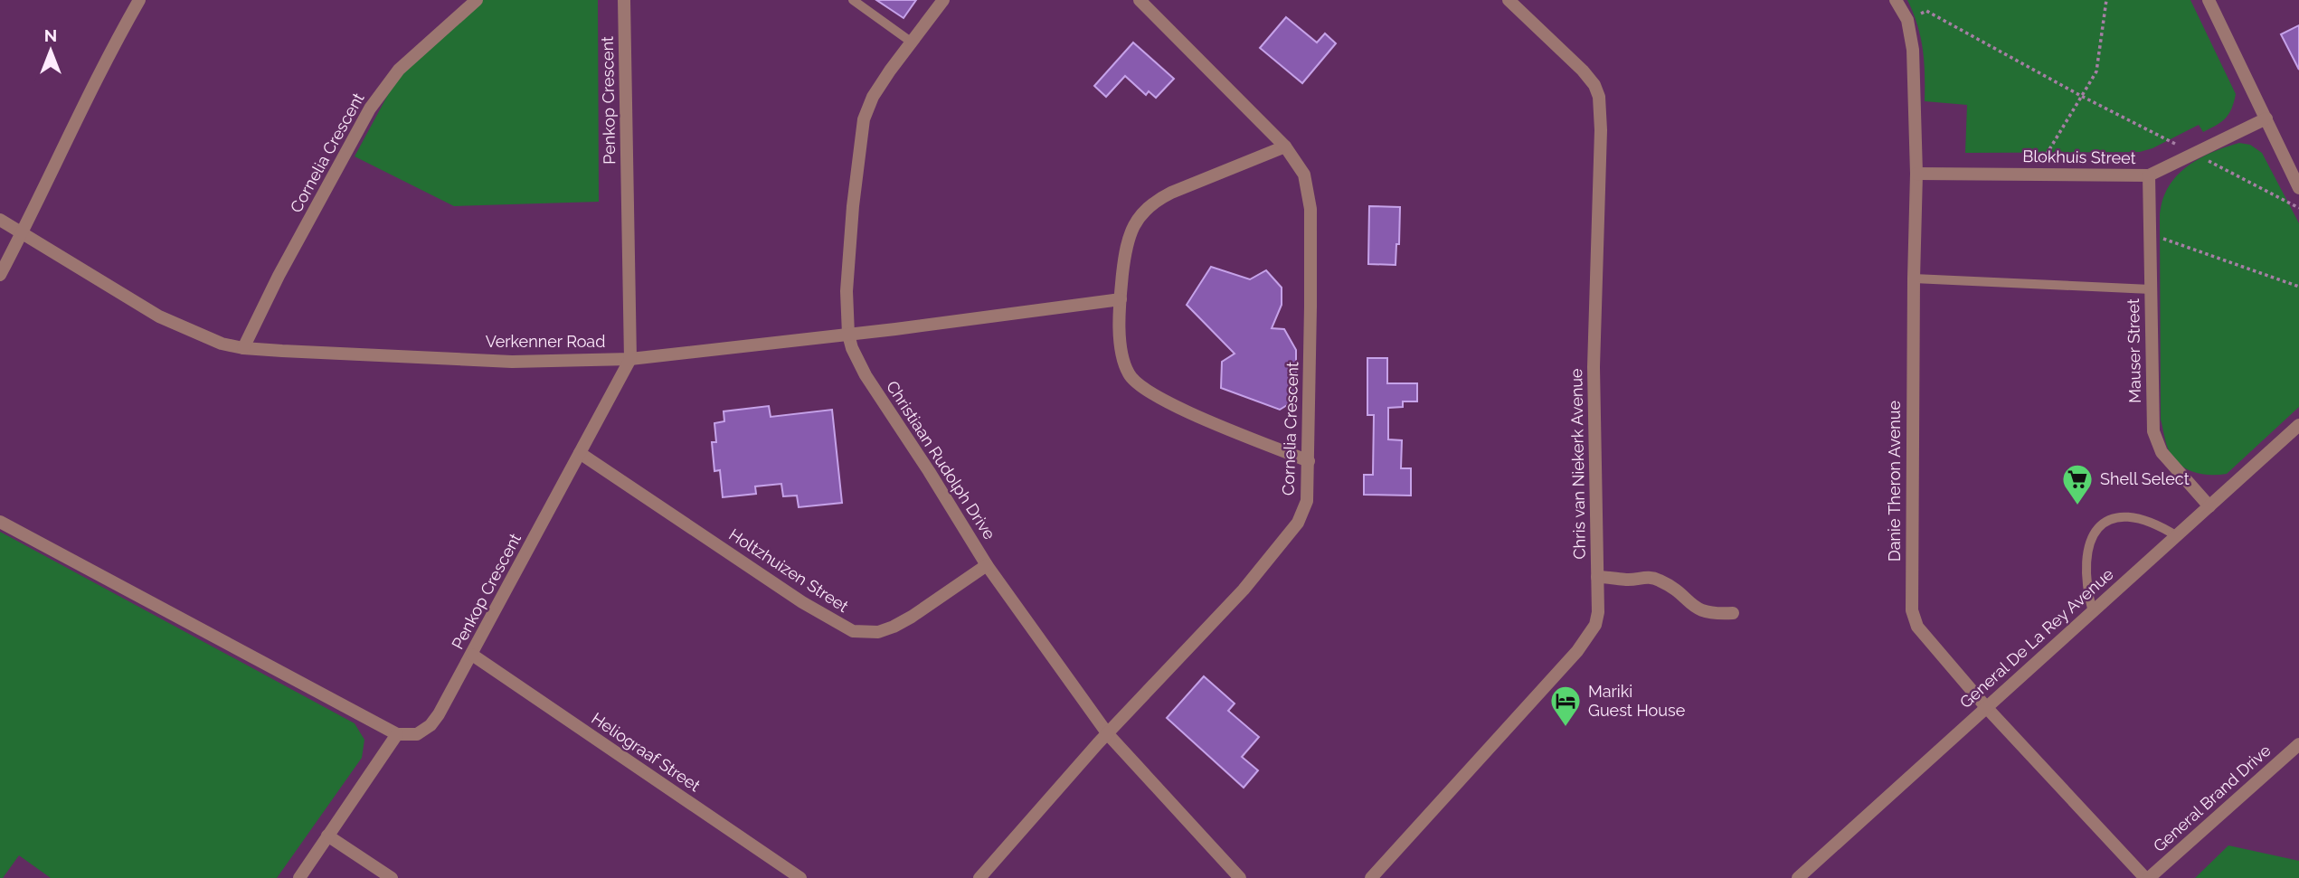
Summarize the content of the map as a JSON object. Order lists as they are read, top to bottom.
{
  "streets": {
    "street": [
      "Penkop Crescent",
      "Cornelia Crescent",
      "Blokhuis Street",
      "Verkenner Road",
      "Mauser Street",
      "Christiaan Rudolph Drive",
      "Chris van Niekerk Avenue",
      "Danie Theron Avenue",
      "Holtzhuizen Street",
      "General De La Rey Avenue",
      "Heliograaf Street",
      "General Brand Drive"
    ]
  },
  "crossings": [
    ["Penkop Crescent", "Verkenner Road"],
    ["Penkop Crescent", "Holtzhuizen Street"],
    ["Penkop Crescent", "Heliograaf Street"],
    ["Cornelia Crescent", "Verkenner Road"],
    ["Cornelia Crescent", "Christiaan Rudolph Drive"],
    ["Blokhuis Street", "Mauser Street"],
    ["Blokhuis Street", "Danie Theron Avenue"],
    ["Verkenner Road", "Christiaan Rudolph Drive"],
    ["Mauser Street", "General De La Rey Avenue"],
    ["Christiaan Rudolph Drive", "Holtzhuizen Street"],
    ["Danie Theron Avenue", "General De La Rey Avenue"],
    ["Danie Theron Avenue", "General Brand Drive"]
  ],
  "places": {
    "supermarket": ["Shell Select"],
    "hotel": ["Mariki Guest House"]
  },
  "north": "top"
}
